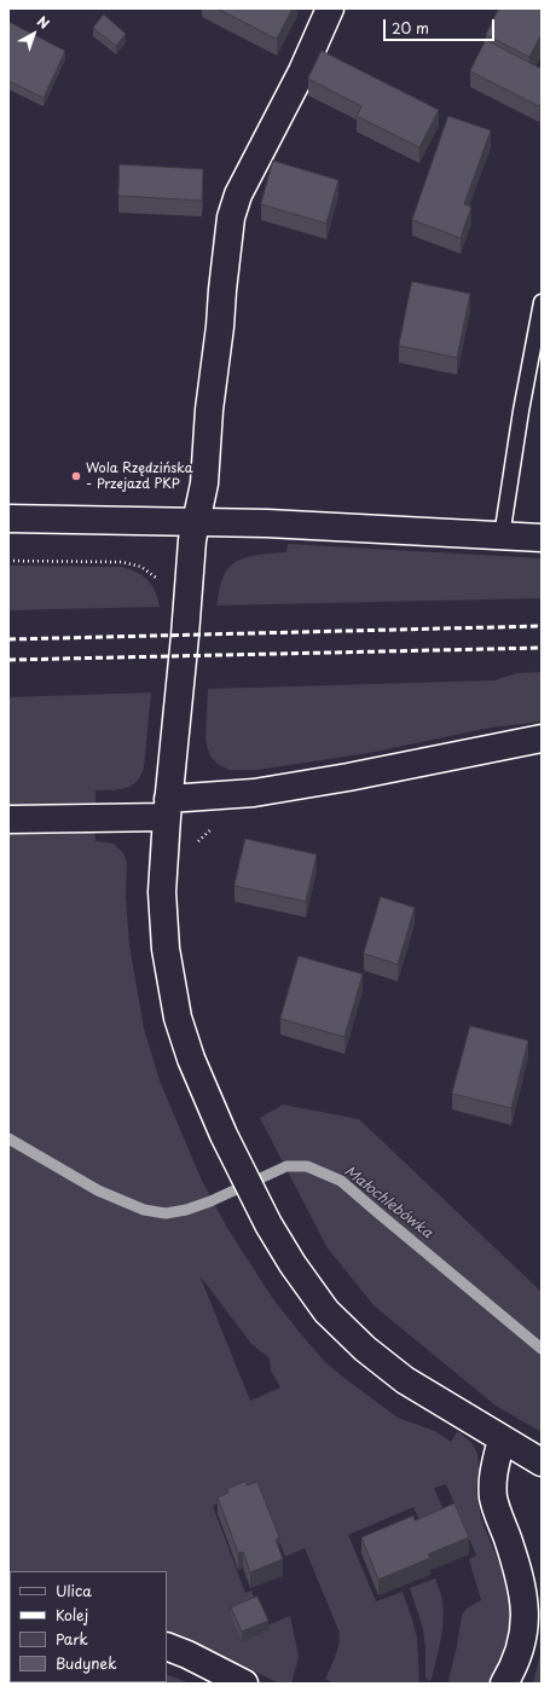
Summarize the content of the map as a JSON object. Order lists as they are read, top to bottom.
{
  "water": ["Małochlebówka"],
  "places": ["Wola Rzędzińska - Przejazd PKP"],
  "legend": [
    "Ulica",
    "Kolej",
    "Park",
    "Budynek"
  ],
  "scale_bar": "20 m",
  "north": "top right"
}
